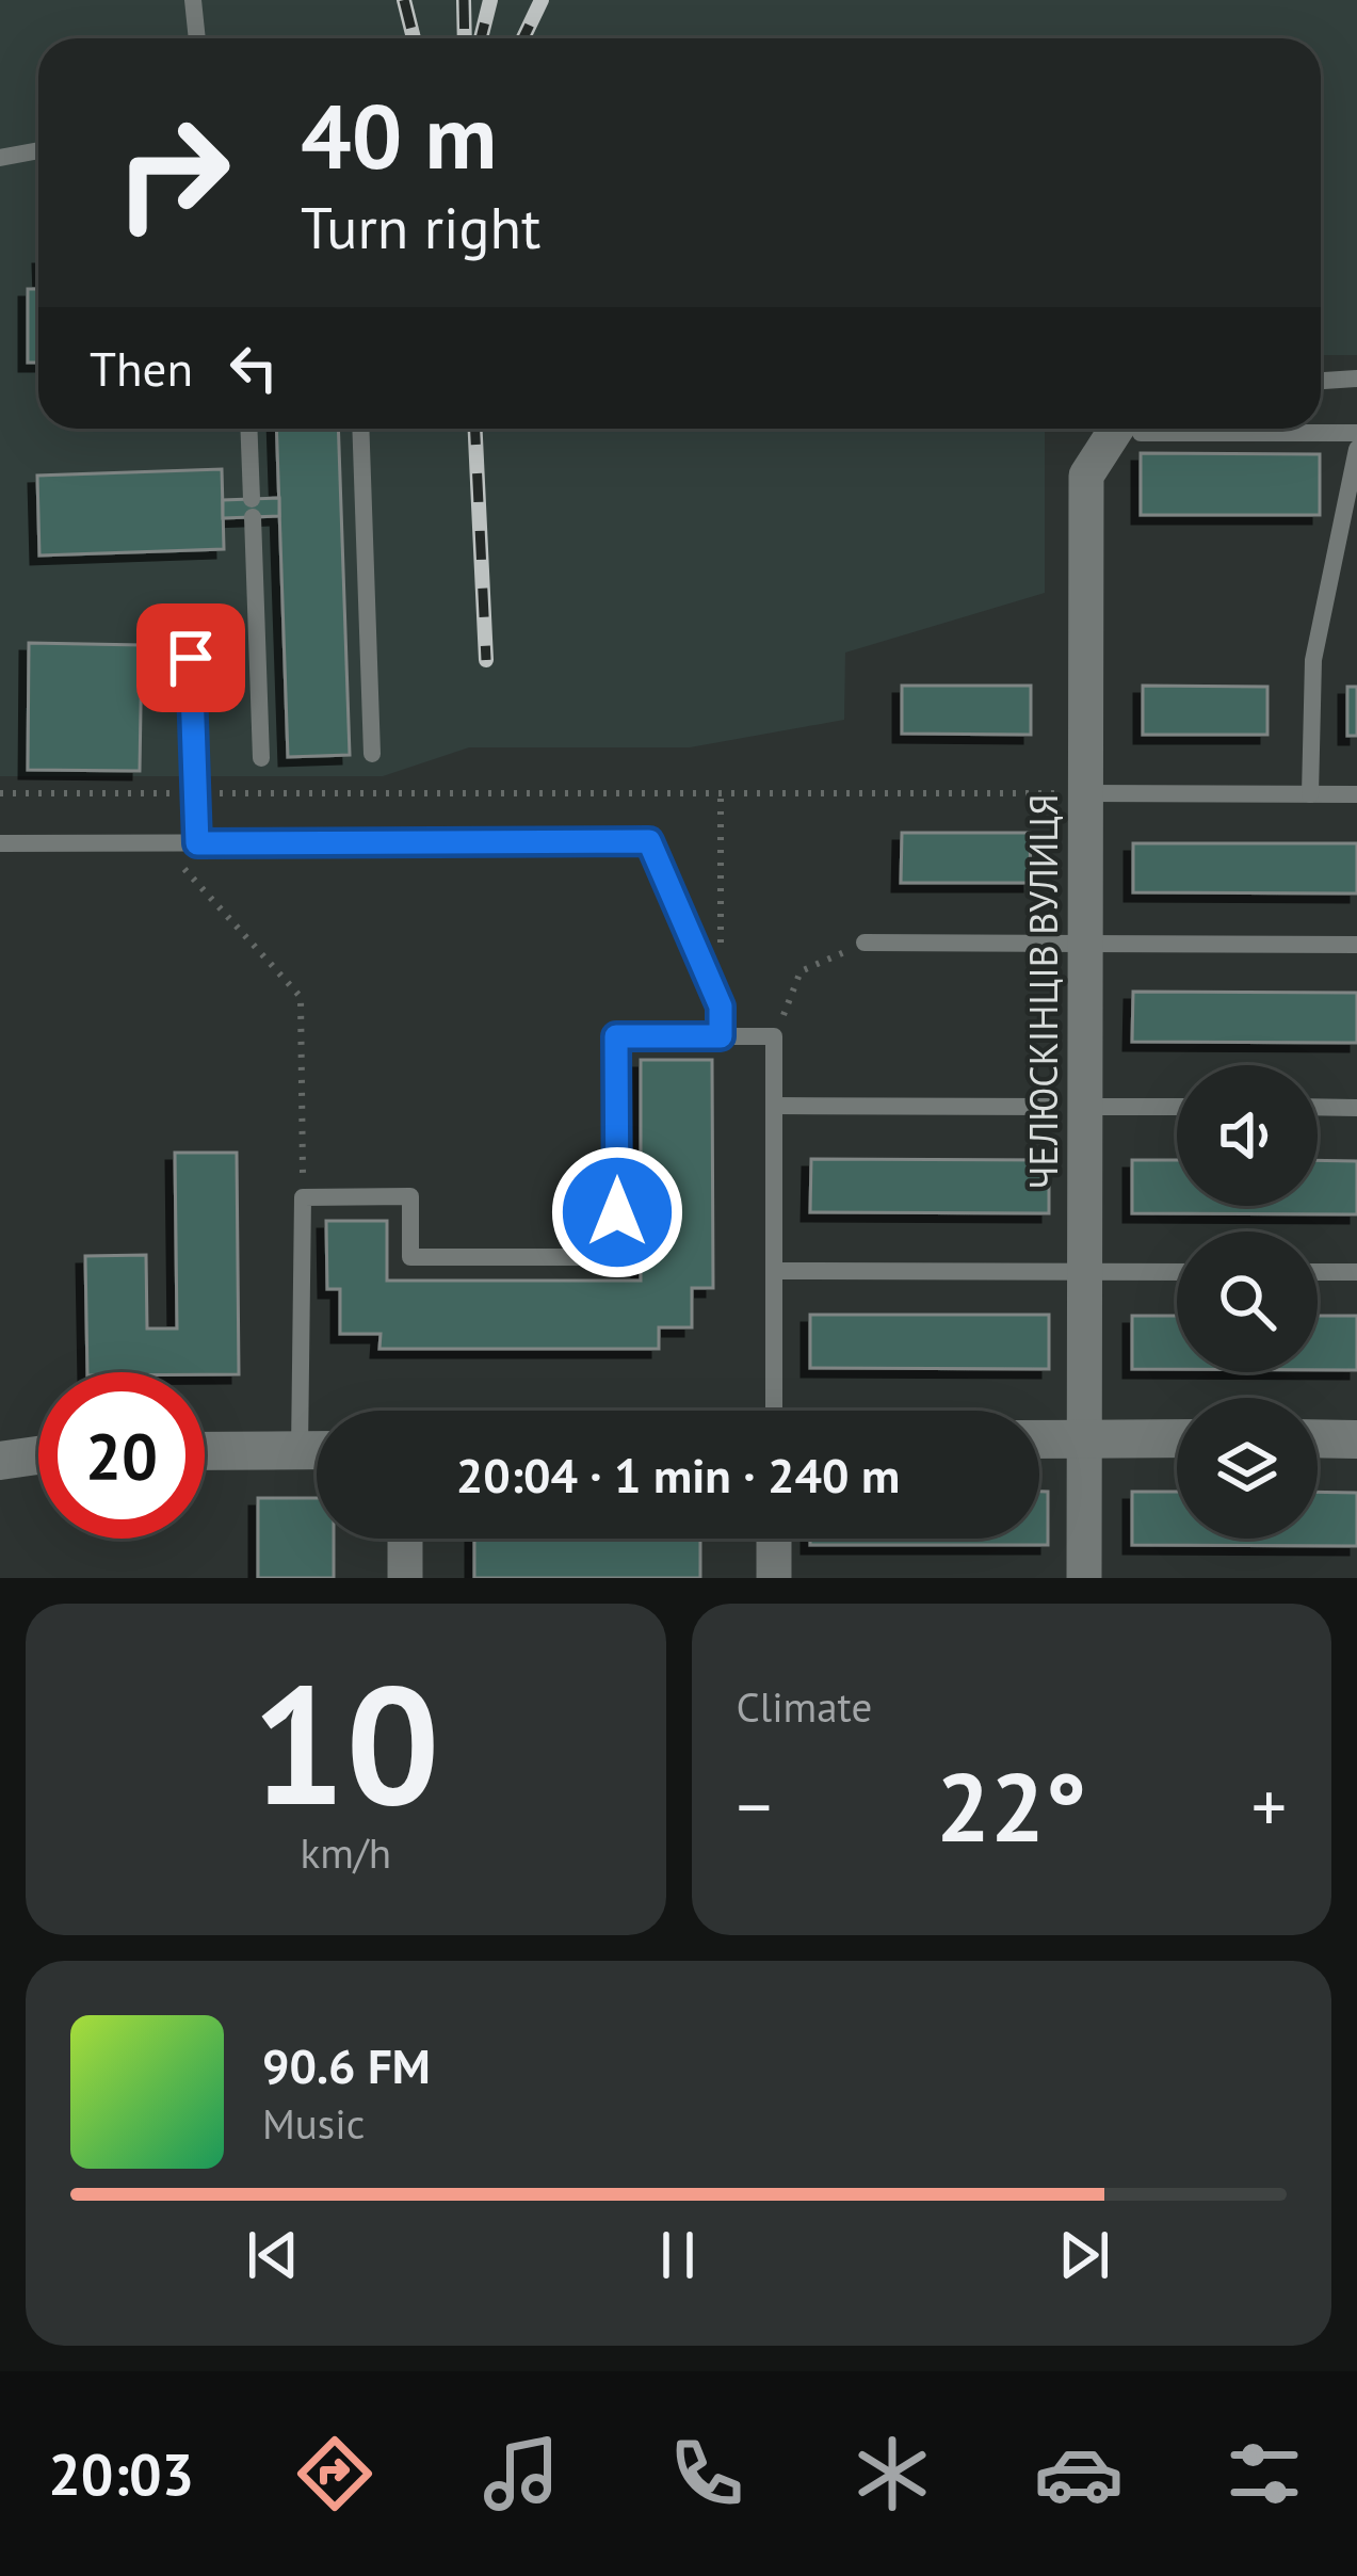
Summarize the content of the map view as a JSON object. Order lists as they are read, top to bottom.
{
  "streets": {
    "street": ["ЧЕЛЮСКІНЦІВ ВУЛИЦЯ"]
  },
  "page": {
    "turn": ["40 m", "Turn right"],
    "then": "Then",
    "limit": "20",
    "trip": "20:04 · 1 min · 240 m",
    "tile": [
      ["10", "km/h"],
      "Climate"
    ],
    "heat": ["−", "22°", "+"],
    "song": ["90.6 FM", "Music"],
    "tabs": "20:03"
  }
}
